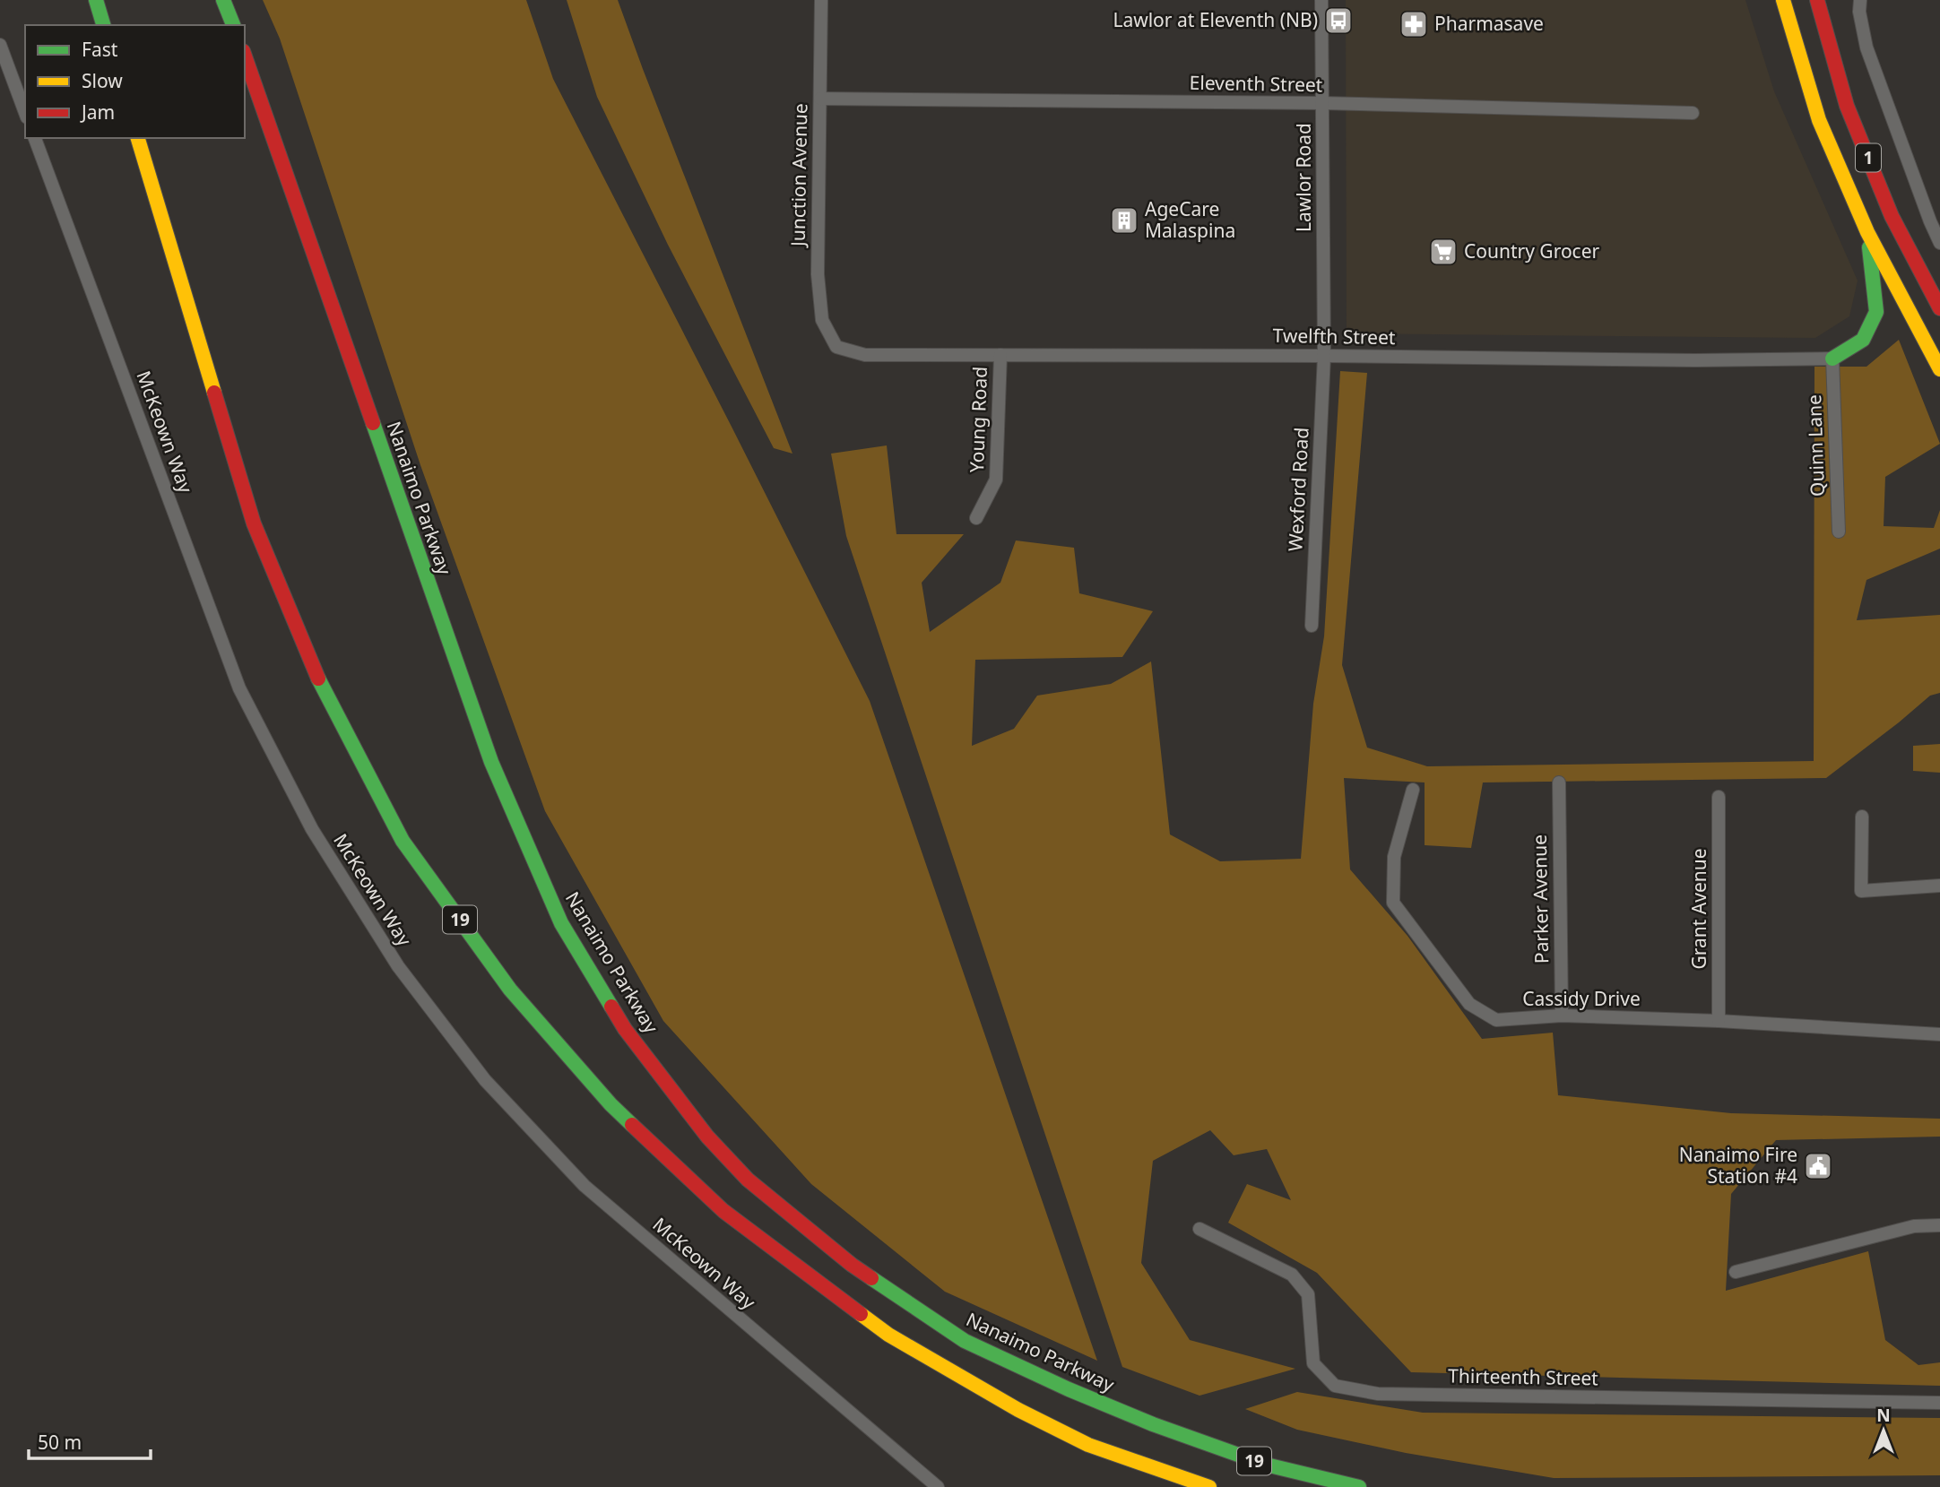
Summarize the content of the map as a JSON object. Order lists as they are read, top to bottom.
{
  "streets": {
    "highway": ["1", "Nanaimo Parkway", "19"],
    "street": [
      "Eleventh Street",
      "Junction Avenue",
      "Lawlor Road",
      "Twelfth Street",
      "Young Road",
      "McKeown Way",
      "Quinn Lane",
      "Wexford Road",
      "Parker Avenue",
      "Grant Avenue",
      "Cassidy Drive",
      "Thirteenth Street"
    ]
  },
  "crossings": [
    ["Eleventh Street", "Junction Avenue"],
    ["Eleventh Street", "Lawlor Road"],
    ["Junction Avenue", "Twelfth Street"],
    ["Lawlor Road", "Twelfth Street"],
    ["Lawlor Road", "Wexford Road"],
    ["Twelfth Street", "Young Road"],
    ["Twelfth Street", "Quinn Lane"],
    ["Twelfth Street", "Wexford Road"],
    ["Parker Avenue", "Cassidy Drive"],
    ["Grant Avenue", "Cassidy Drive"]
  ],
  "places": {
    "bus stop": ["Lawlor at Eleventh (NB)"],
    "pharmacy": ["Pharmasave"],
    "building": ["AgeCare Malaspina"],
    "supermarket": ["Country Grocer"],
    "public building": ["Nanaimo Fire Station #4"]
  },
  "legend": ["Fast", "Slow", "Jam"],
  "scale_bar": "50 m",
  "north": "top"
}
